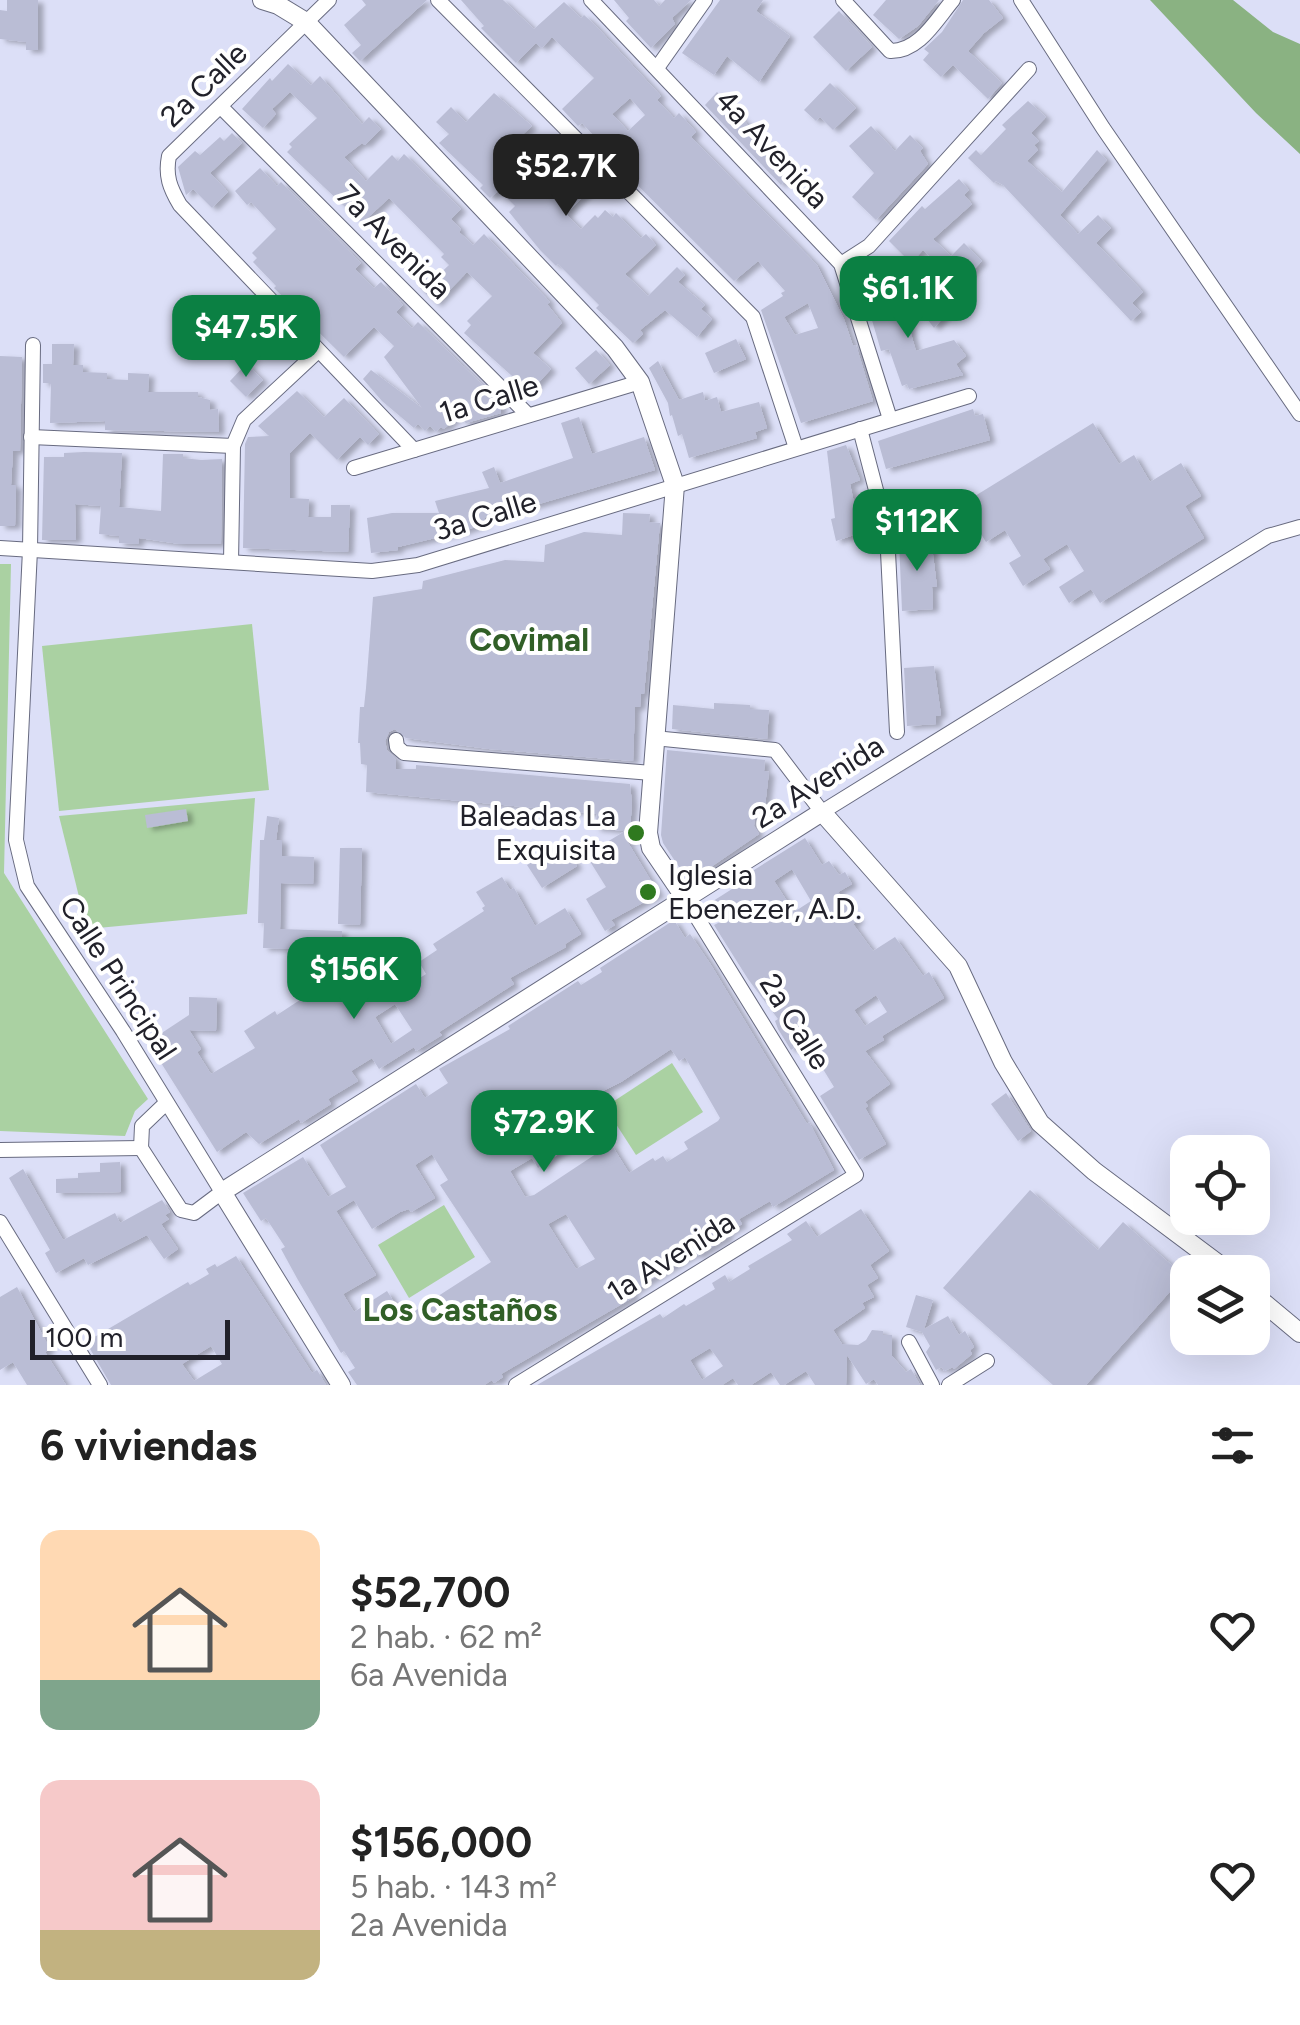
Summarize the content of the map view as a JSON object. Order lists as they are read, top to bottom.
{
  "streets": {
    "street": [
      "2a Calle",
      "4a Avenida",
      "7a Avenida",
      "1a Calle",
      "3a Calle",
      "2a Avenida",
      "Calle Principal",
      "1a Avenida"
    ]
  },
  "crossings": [
    ["2a Calle", "7a Avenida"],
    ["2a Calle", "2a Avenida"],
    ["2a Calle", "1a Avenida"],
    ["4a Avenida", "3a Calle"],
    ["7a Avenida", "1a Calle"],
    ["3a Calle", "Calle Principal"],
    ["2a Avenida", "Calle Principal"]
  ],
  "districts": ["Covimal", "Los Castaños"],
  "places": ["Baleadas La Exquisita", "Iglesia Ebenezer, A.D."],
  "scale_bar": "100 m",
  "page": {
    "price": [
      "$52.7K",
      "$61.1K",
      "$47.5K",
      "$112K",
      "$156K",
      "$72.9K"
    ],
    "scale": "100 m",
    "heading": "6 viviendas",
    "list": [
      {
        "name": "$52,700",
        "note": "2 hab. · 62 m² · 6a Avenida"
      },
      {
        "name": "$156,000",
        "note": "5 hab. · 143 m² · 2a Avenida"
      }
    ]
  }
}
